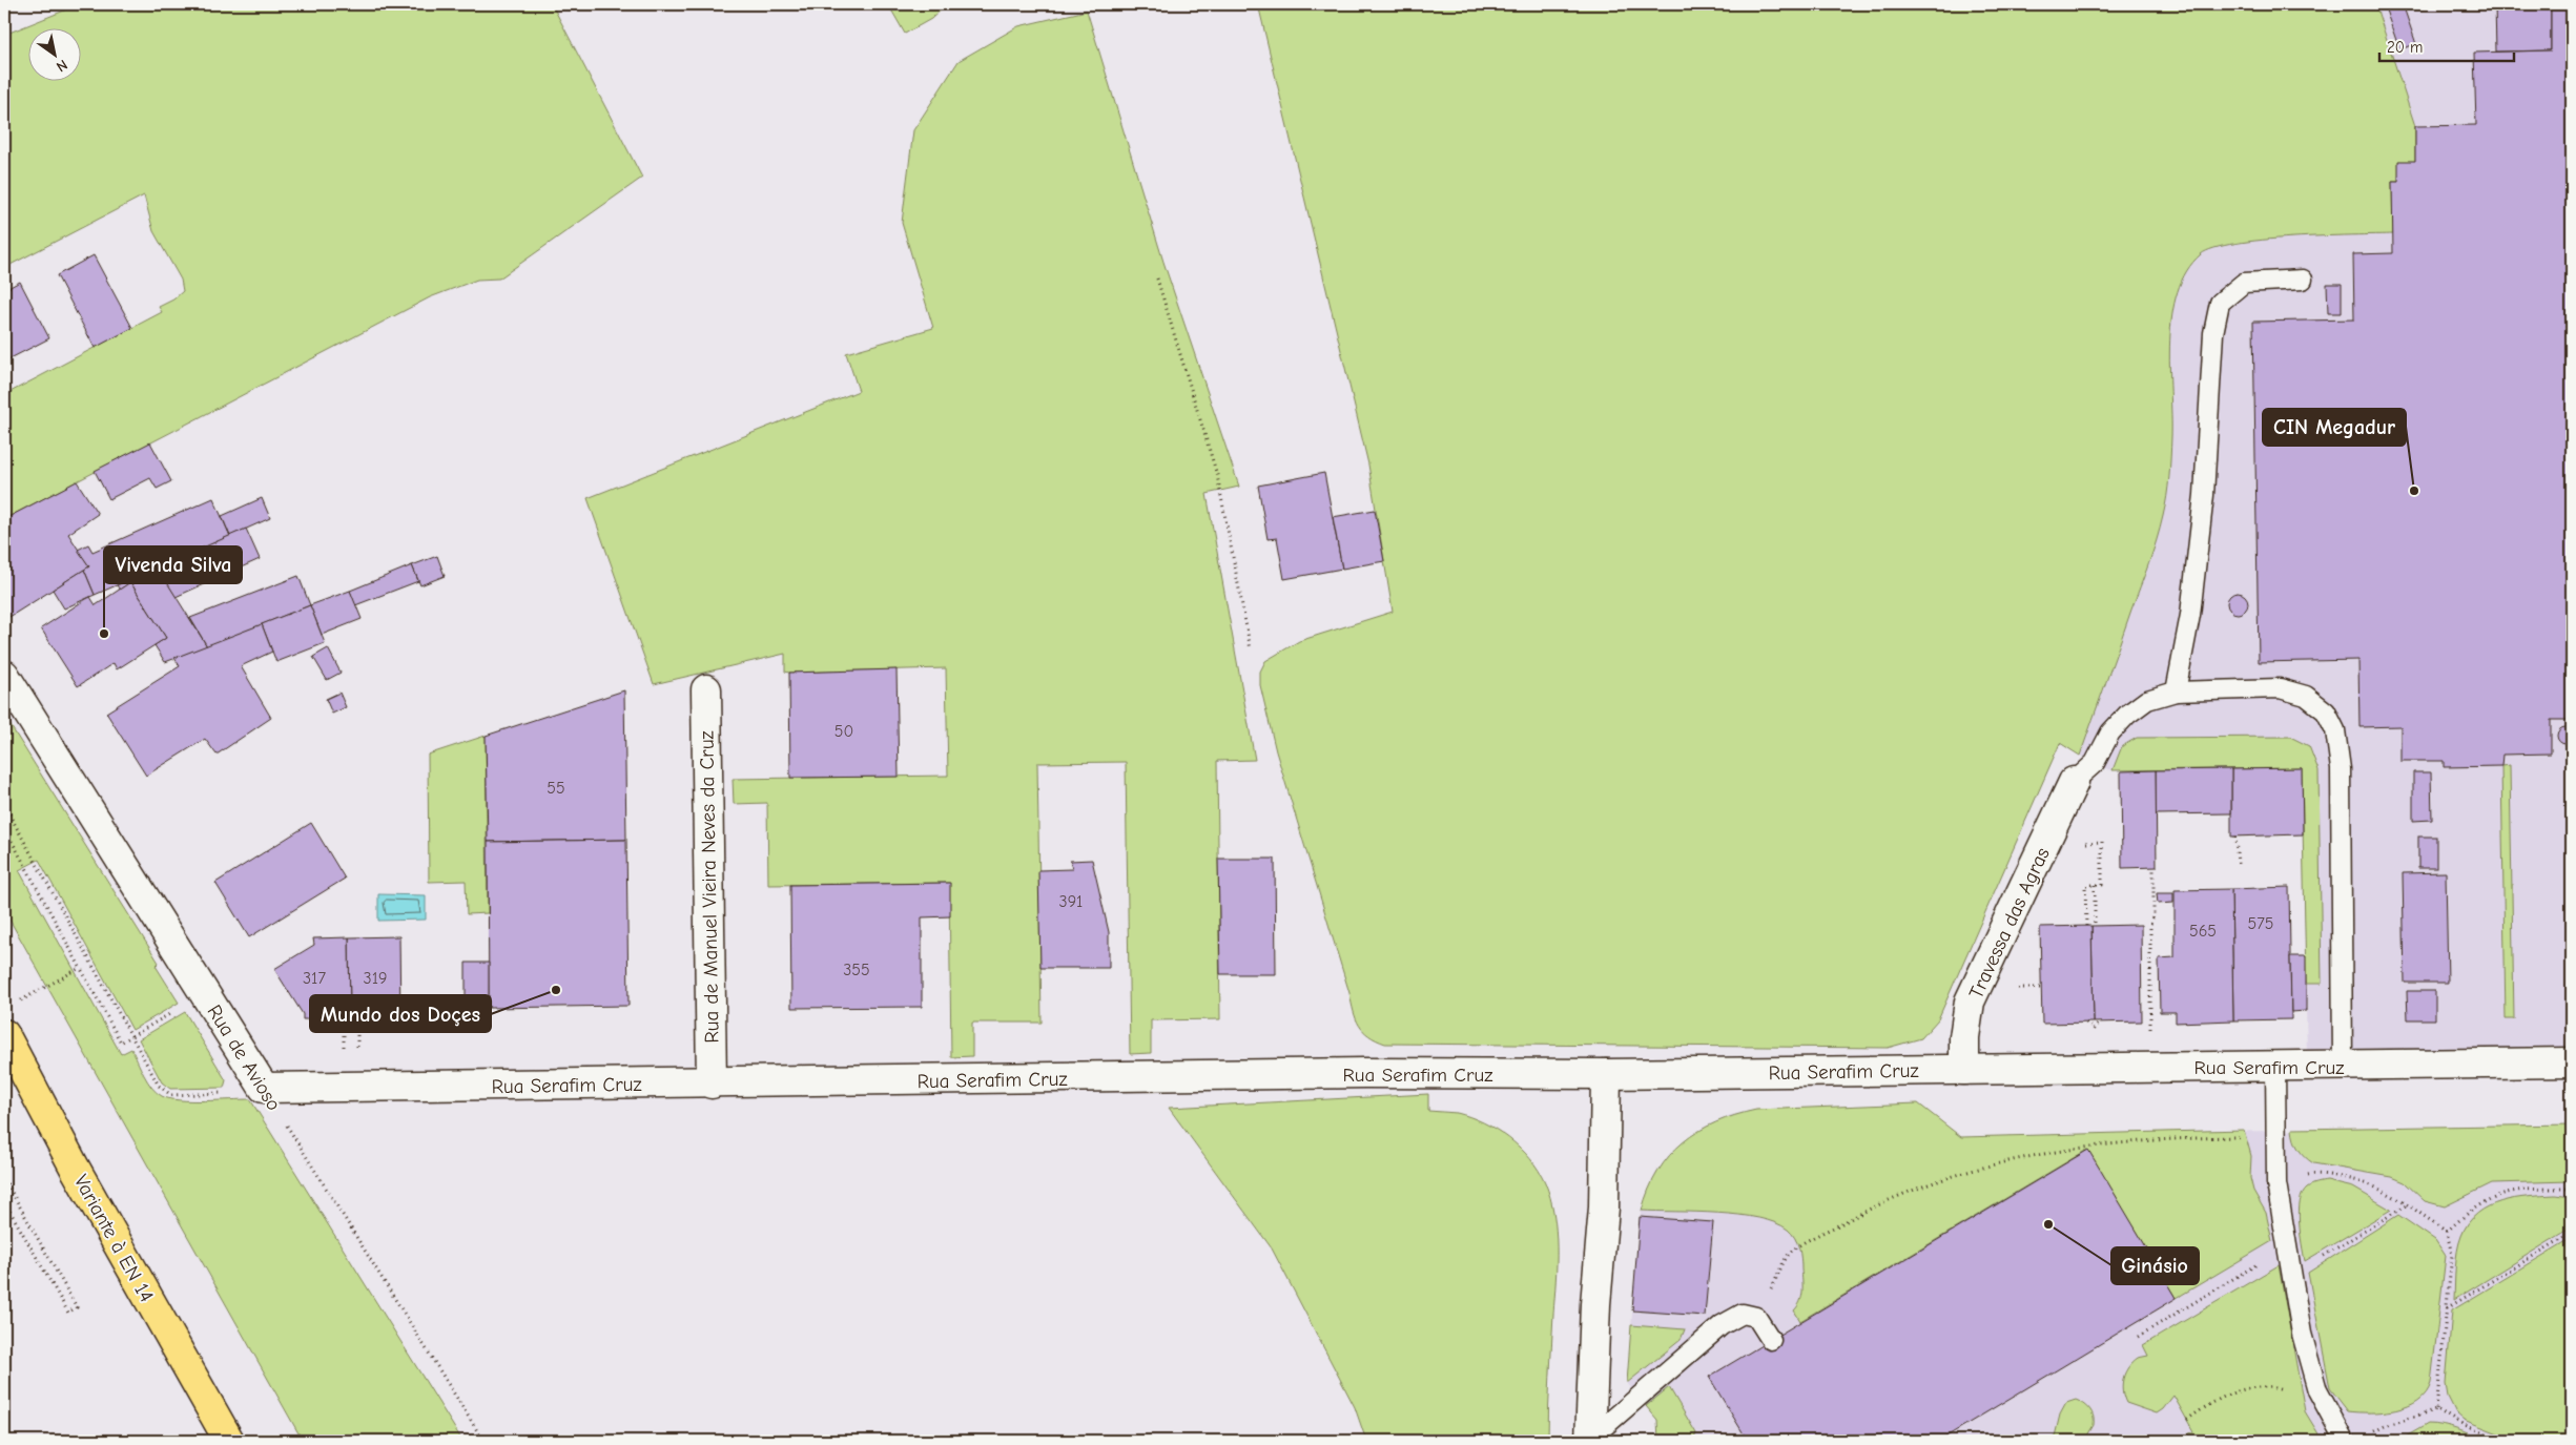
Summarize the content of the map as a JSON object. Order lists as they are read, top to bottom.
{
  "streets": {
    "main road": ["Variante à EN 14"],
    "street": [
      "Rua de Manuel Vieira Neves da Cruz",
      "Travessa das Agras",
      "Rua de Avioso",
      "Rua Serafim Cruz"
    ]
  },
  "crossings": [
    ["Rua de Manuel Vieira Neves da Cruz", "Rua Serafim Cruz"],
    ["Travessa das Agras", "Rua Serafim Cruz"],
    ["Rua de Avioso", "Rua Serafim Cruz"]
  ],
  "places": [
    "CIN Megadur",
    "Vivenda Silva",
    "Mundo dos Doçes",
    "Ginásio"
  ],
  "house_numbers": [
    "50",
    "55",
    "391",
    "575",
    "565",
    "355",
    "317",
    "319"
  ],
  "scale_bar": "20 m",
  "north": "bottom right"
}
